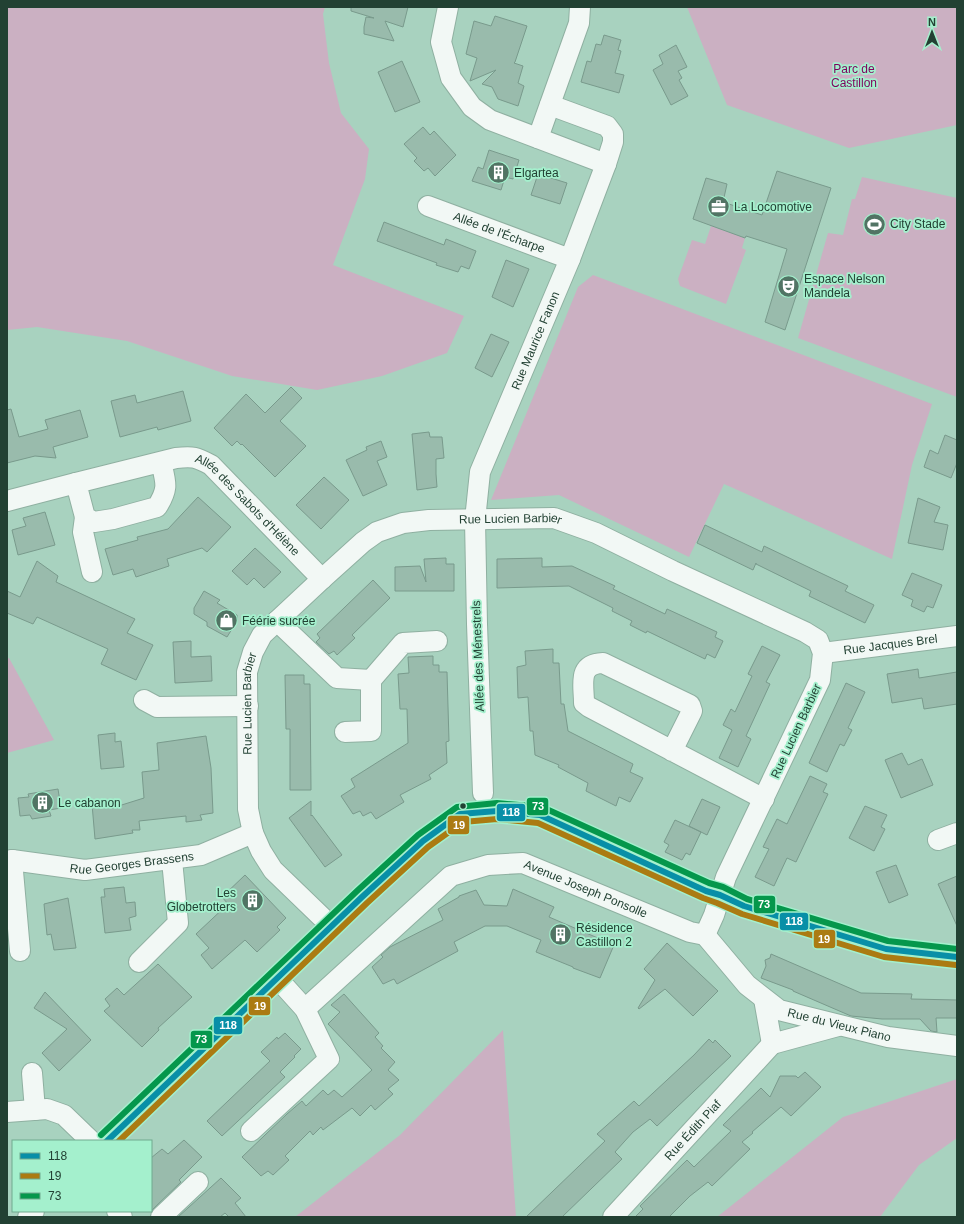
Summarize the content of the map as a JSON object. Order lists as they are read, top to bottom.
{
  "streets": {
    "street": [
      "Allée de l'Écharpe",
      "Rue Maurice Fanon",
      "Allée des Sabots d'Hélène",
      "Rue Lucien Barbier",
      "Rue Jacques Brel",
      "Allée des Ménestrels",
      "Rue Georges Brassens",
      "Avenue Joseph Ponsolle",
      "Rue du Vieux Piano",
      "Rue Édith Piaf"
    ]
  },
  "crossings": [
    ["Allée de l'Écharpe", "Rue Maurice Fanon"],
    ["Rue Maurice Fanon", "Rue Lucien Barbier"],
    ["Rue Maurice Fanon", "Allée des Ménestrels"],
    ["Allée des Sabots d'Hélène", "Rue Lucien Barbier"],
    ["Rue Lucien Barbier", "Rue Jacques Brel"],
    ["Rue Lucien Barbier", "Allée des Ménestrels"],
    ["Rue Lucien Barbier", "Rue Georges Brassens"],
    ["Avenue Joseph Ponsolle", "Rue du Vieux Piano"]
  ],
  "parks": ["Parc de Castillon"],
  "places": {
    "building": [
      "Elgartea",
      "Le cabanon",
      "Les Globetrotters",
      "Résidence Castillon 2"
    ],
    "office": ["La Locomotive"],
    "sports": ["City Stade"],
    "theatre": ["Espace Nelson Mandela"],
    "shop": ["Féérie sucrée"]
  },
  "lines": ["transit line 73", "transit line 118", "transit line 19"],
  "legend": ["118", "19", "73"],
  "north": "top"
}
